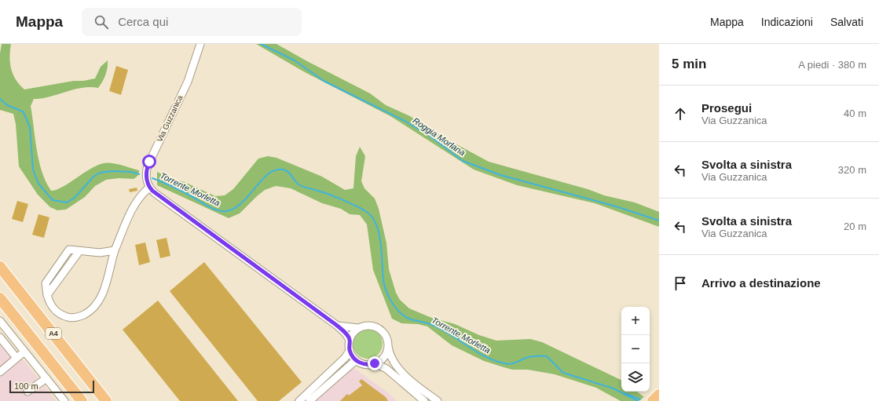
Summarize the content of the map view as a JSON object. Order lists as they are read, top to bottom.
{
  "streets": {
    "highway": ["A4"],
    "street": ["Via Guzzanica"]
  },
  "water": ["Roggia Morlana", "Torrente Morletta"],
  "scale_bar": "100 m",
  "page": {
    "header": "Mappa",
    "search": "Cerca qui",
    "nav": ["Mappa", "Indicazioni", "Salvati"],
    "heading": ["5 min", "A piedi · 380 m"],
    "list": [
      ["Prosegui", "Via Guzzanica", "40 m"],
      ["Svolta a sinistra", "Via Guzzanica", "320 m"],
      ["Svolta a sinistra", "Via Guzzanica", "20 m"],
      "Arrivo a destinazione"
    ],
    "map_buttons": ["+", "−"],
    "scale": "100 m"
  }
}
